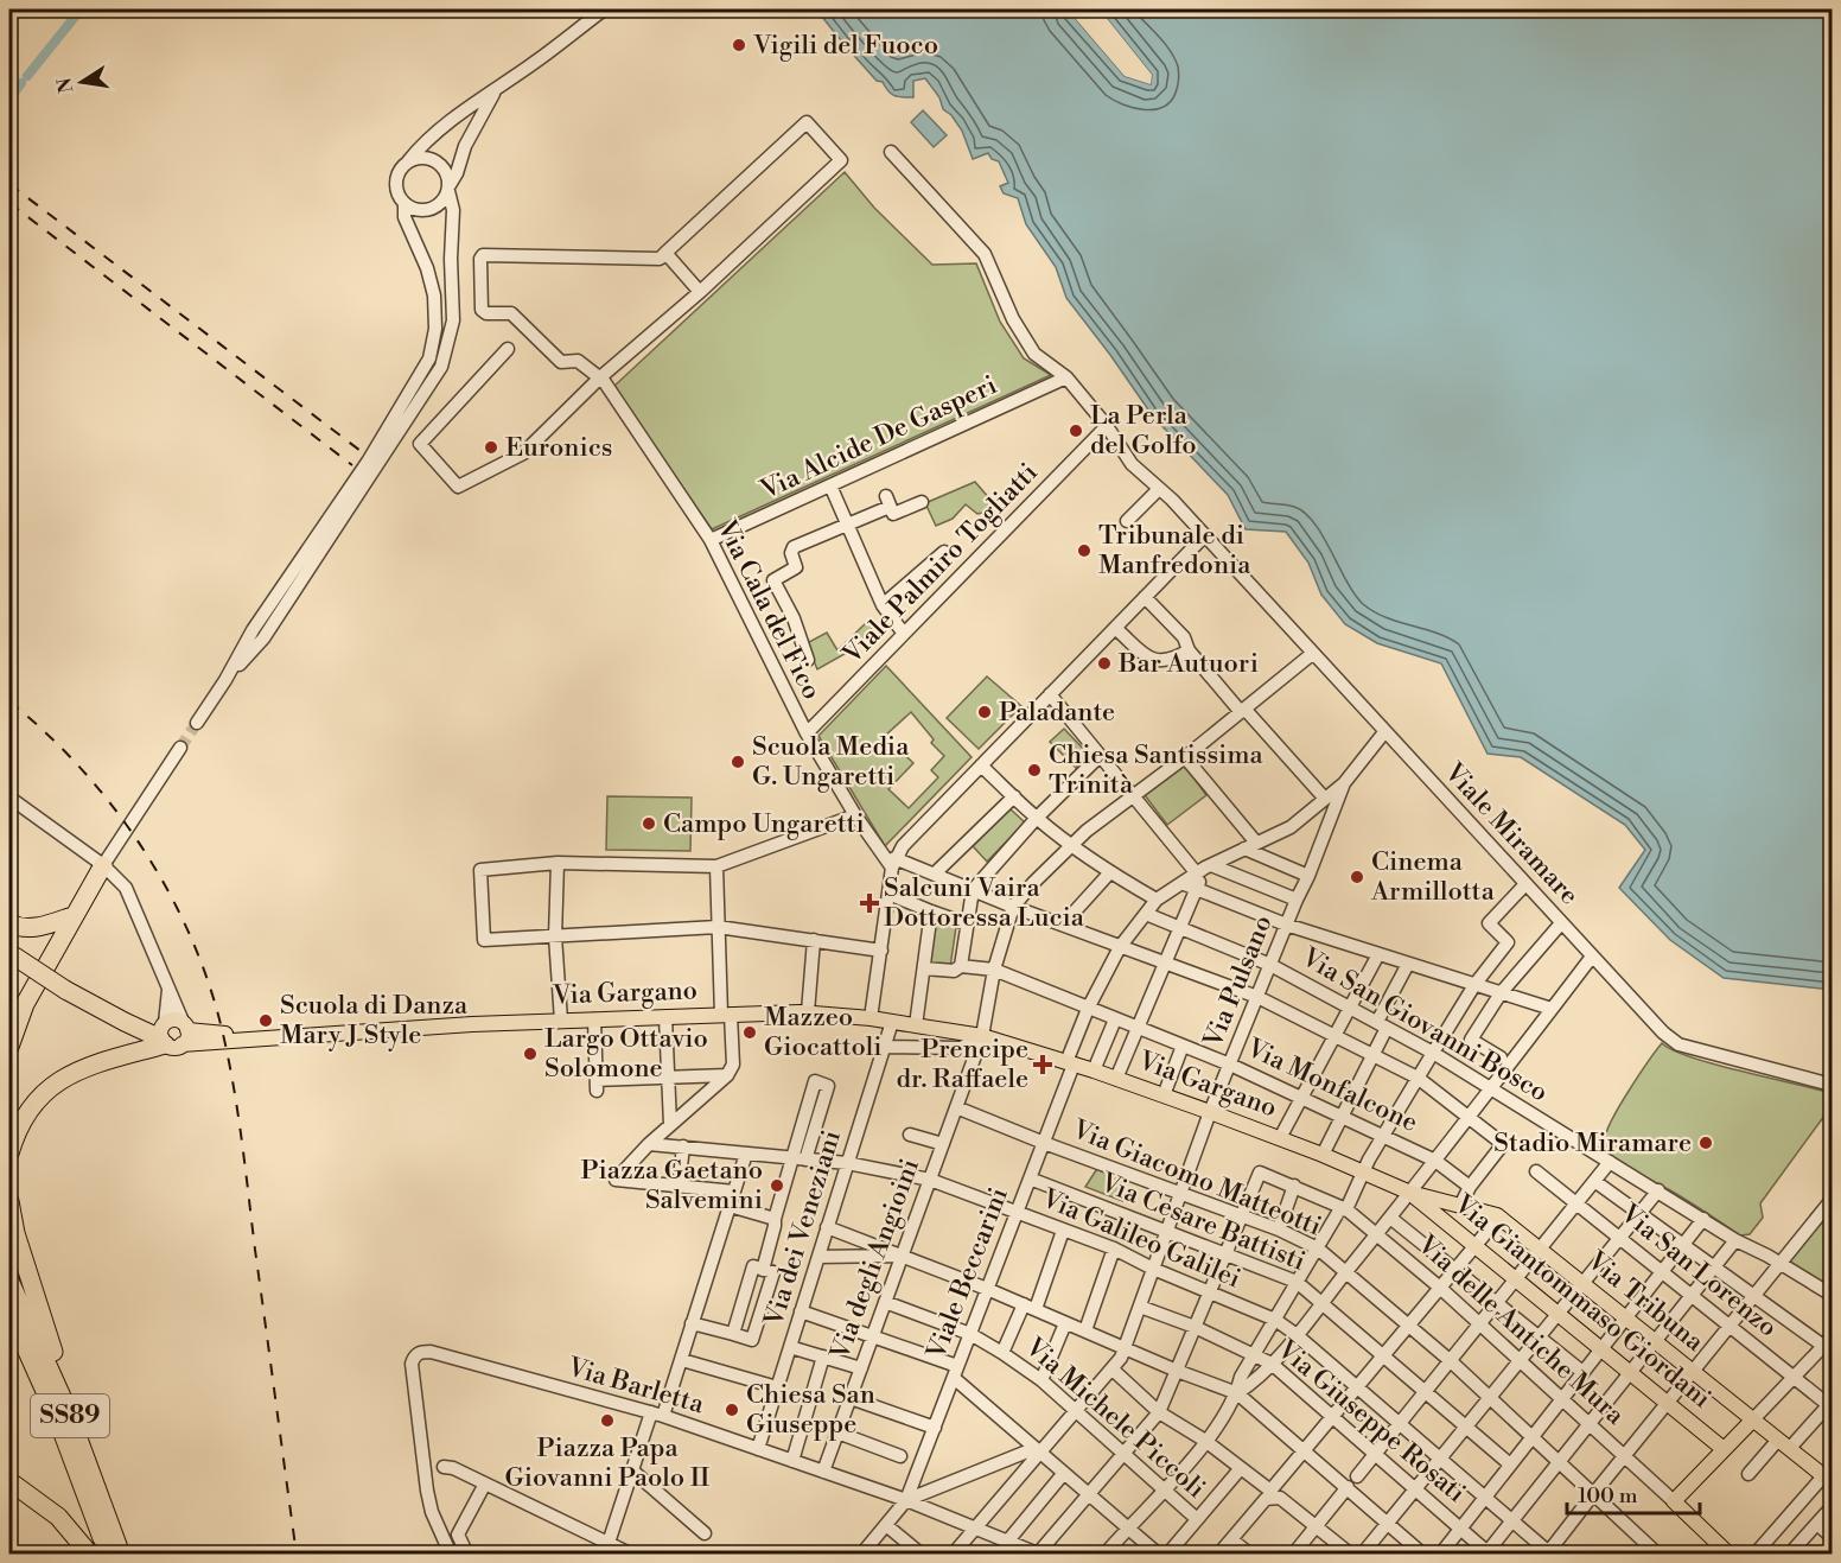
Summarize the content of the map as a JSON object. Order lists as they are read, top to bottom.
{
  "streets": {
    "highway": ["SS89"],
    "main road": [
      "Via Gargano",
      "Via Giantommaso Giordani",
      "Via Tribuna",
      "Via delle Antiche Mura"
    ],
    "street": [
      "Via Alcide De Gasperi",
      "Viale Palmiro Togliatti",
      "Via Cala del Fico",
      "Viale Miramare",
      "Via Pulsano",
      "Via San Giovanni Bosco",
      "Via Monfalcone",
      "Via Giacomo Matteotti",
      "Via Cesare Battisti",
      "Via dei Veneziani",
      "Via Galileo Galilei",
      "Via degli Angioini",
      "Via San Lorenzo",
      "Viale Beccarini",
      "Via Barletta",
      "Via Michele Piccoli",
      "Via Giuseppe Rosati"
    ]
  },
  "crossings": [
    ["Via Alcide De Gasperi", "Via Cala del Fico"],
    ["Via Alcide De Gasperi", "Viale Miramare"],
    ["Viale Palmiro Togliatti", "Via Cala del Fico"],
    ["Viale Palmiro Togliatti", "Viale Miramare"],
    ["Viale Miramare", "Viale Beccarini"],
    ["Via Pulsano", "Via Gargano"],
    ["Via Pulsano", "Via San Giovanni Bosco"],
    ["Via Pulsano", "Via Monfalcone"],
    ["Via Pulsano", "Via Giacomo Matteotti"],
    ["Via Pulsano", "Via Cesare Battisti"],
    ["Via Pulsano", "Via Galileo Galilei"],
    ["Via Pulsano", "Viale Beccarini"],
    ["Via Pulsano", "Via Barletta"],
    ["Via Pulsano", "Via Michele Piccoli"],
    ["Via Pulsano", "Via Giuseppe Rosati"],
    ["Via Gargano", "Via dei Veneziani"],
    ["Via Gargano", "Via degli Angioini"],
    ["Via Gargano", "Viale Beccarini"],
    ["Via Gargano", "Via Giantommaso Giordani"],
    ["Via Gargano", "Via Tribuna"],
    ["Via San Giovanni Bosco", "Viale Beccarini"],
    ["Via Monfalcone", "Via degli Angioini"],
    ["Via Monfalcone", "Viale Beccarini"],
    ["Via Giacomo Matteotti", "Via degli Angioini"],
    ["Via Giacomo Matteotti", "Viale Beccarini"],
    ["Via Giacomo Matteotti", "Via delle Antiche Mura"],
    ["Via Cesare Battisti", "Viale Beccarini"],
    ["Via dei Veneziani", "Via Galileo Galilei"],
    ["Via dei Veneziani", "Via Barletta"],
    ["Via Galileo Galilei", "Via degli Angioini"],
    ["Via Galileo Galilei", "Viale Beccarini"],
    ["Via degli Angioini", "Via Barletta"],
    ["Via degli Angioini", "Via Michele Piccoli"],
    ["Viale Beccarini", "Via Barletta"],
    ["Viale Beccarini", "Via Michele Piccoli"],
    ["Via Giantommaso Giordani", "Via Tribuna"]
  ],
  "places": {
    "other": [
      "Vigili del Fuoco",
      "La Perla del Golfo",
      "Euronics",
      "Tribunale di Manfredonia",
      "Bar Autuori",
      "Paladante",
      "Scuola Media G. Ungaretti",
      "Chiesa Santissima Trinità",
      "Campo Ungaretti",
      "Cinema Armillotta",
      "Scuola di Danza Mary J Style",
      "Mazzeo Giocattoli",
      "Largo Ottavio Solomone",
      "Stadio Miramare",
      "Piazza Gaetano Salvemini",
      "Chiesa San Giuseppe",
      "Piazza Papa Giovanni Paolo II"
    ],
    "health": ["Salcuni Vaira Dottoressa Lucia", "Prencipe dr. Raffaele"]
  },
  "scale_bar": "100 m",
  "north": "left"
}
